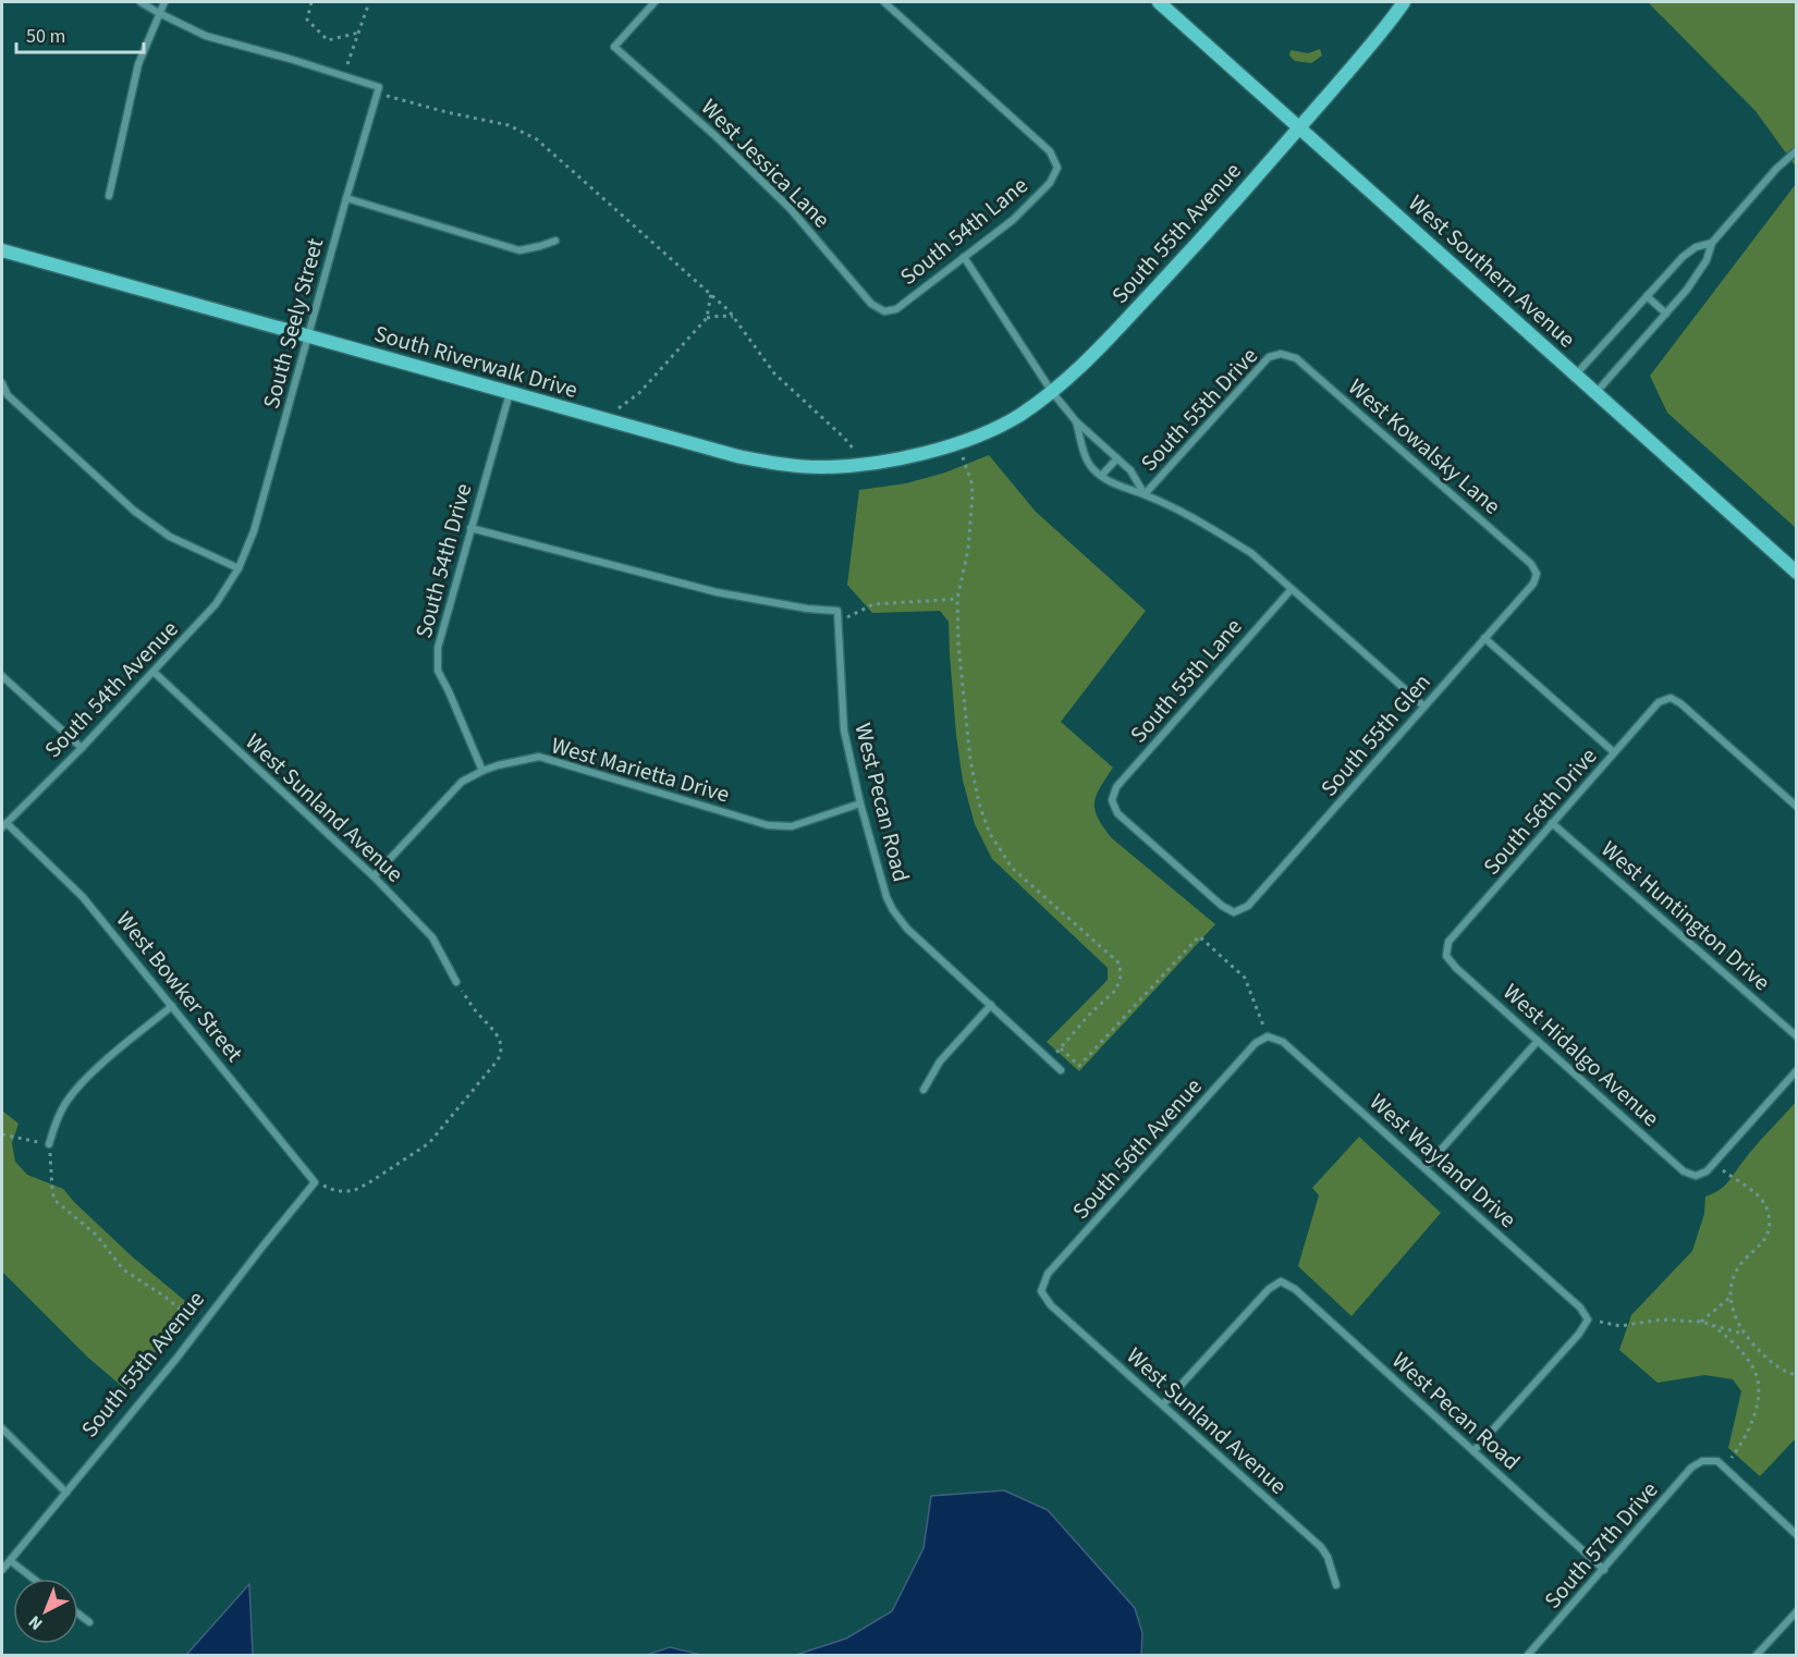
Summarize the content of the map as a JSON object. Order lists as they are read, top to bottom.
{
  "streets": {
    "street": [
      "West Jessica Lane",
      "South 54th Lane",
      "South 55th Avenue",
      "West Southern Avenue",
      "South Seely Street",
      "South Riverwalk Drive",
      "South 55th Drive",
      "West Kowalsky Lane",
      "South 54th Drive",
      "South 55th Lane",
      "South 54th Avenue",
      "South 55th Glen",
      "West Marietta Drive",
      "West Pecan Road",
      "West Sunland Avenue",
      "South 56th Drive",
      "West Huntington Drive",
      "West Bowker Street",
      "West Hidalgo Avenue",
      "South 56th Avenue",
      "West Wayland Drive",
      "South 57th Drive"
    ]
  },
  "crossings": [
    ["West Jessica Lane", "South 54th Lane"],
    ["South 55th Avenue", "West Southern Avenue"],
    ["South 55th Avenue", "South Riverwalk Drive"],
    ["South 55th Avenue", "West Bowker Street"],
    ["South Seely Street", "South Riverwalk Drive"],
    ["South Seely Street", "South 54th Avenue"],
    ["South Riverwalk Drive", "South 54th Drive"],
    ["South 55th Drive", "West Kowalsky Lane"],
    ["West Kowalsky Lane", "South 55th Glen"],
    ["South 54th Drive", "West Marietta Drive"],
    ["South 55th Lane", "South 55th Glen"],
    ["South 54th Avenue", "West Sunland Avenue"],
    ["South 54th Avenue", "West Bowker Street"],
    ["West Marietta Drive", "West Pecan Road"],
    ["West Marietta Drive", "West Sunland Avenue"],
    ["West Pecan Road", "West Sunland Avenue"],
    ["West Pecan Road", "South 57th Drive"],
    ["West Sunland Avenue", "South 56th Avenue"],
    ["South 56th Drive", "West Huntington Drive"],
    ["South 56th Drive", "West Hidalgo Avenue"],
    ["South 56th Avenue", "West Wayland Drive"]
  ],
  "scale_bar": "50 m",
  "north": "bottom left"
}
